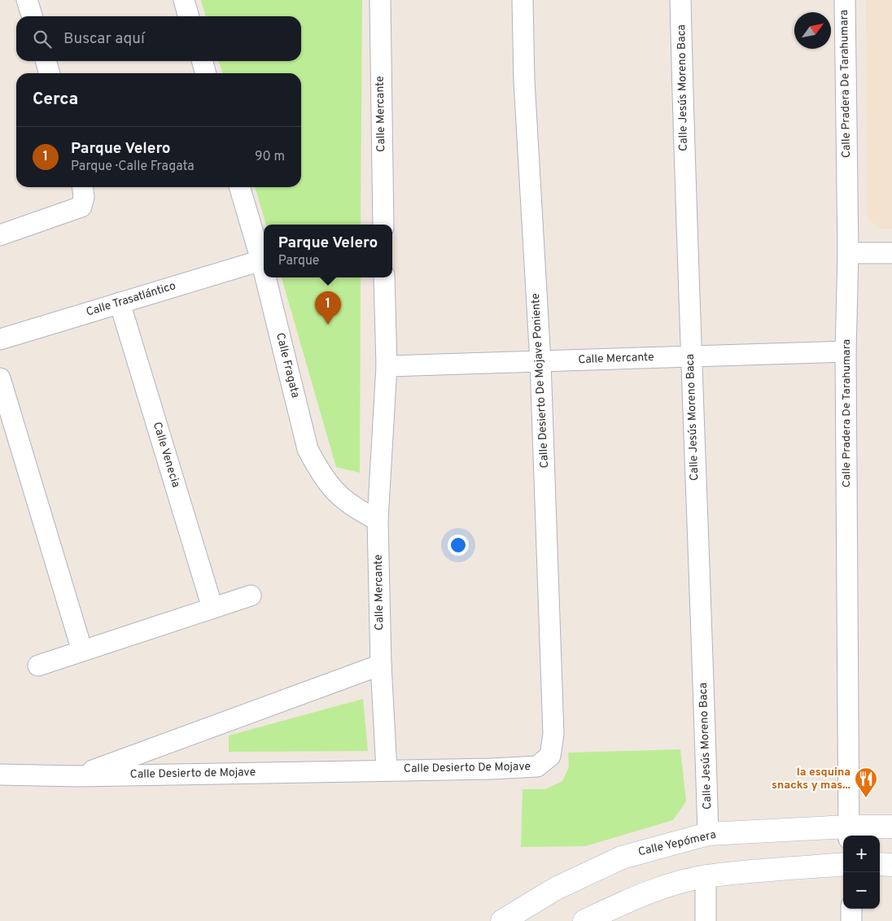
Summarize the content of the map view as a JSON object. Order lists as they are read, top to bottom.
{
  "streets": {
    "main road": ["Calle Yepómera"],
    "street": [
      "Calle Pradera De Tarahumara",
      "Calle Jesús Moreno Baca",
      "Calle Mercante",
      "Calle Trasatlántico",
      "Calle Fragata",
      "Calle Desierto De Mojave Poniente",
      "Calle Venecia",
      "Calle Desierto De Mojave",
      "Calle Desierto de Mojave"
    ]
  },
  "crossings": [
    ["Calle Pradera De Tarahumara", "Calle Mercante"],
    ["Calle Pradera De Tarahumara", "Calle Yepómera"],
    ["Calle Jesús Moreno Baca", "Calle Mercante"],
    ["Calle Jesús Moreno Baca", "Calle Yepómera"],
    ["Calle Mercante", "Calle Fragata"],
    ["Calle Mercante", "Calle Desierto De Mojave Poniente"],
    ["Calle Mercante", "Calle Desierto De Mojave"],
    ["Calle Mercante", "Calle Desierto de Mojave"],
    ["Calle Trasatlántico", "Calle Fragata"],
    ["Calle Trasatlántico", "Calle Venecia"],
    ["Calle Desierto De Mojave Poniente", "Calle Desierto De Mojave"],
    ["Calle Desierto De Mojave", "Calle Desierto de Mojave"]
  ],
  "places": {
    "restaurant": ["la esquina snacks y mas..."]
  },
  "north": "top right",
  "page": {
    "search": "Buscar aquí",
    "heading": "Cerca",
    "list": [
      {
        "mark": "1",
        "name": "Parque Velero",
        "note": "Parque · Calle Fragata",
        "value": "90 m"
      }
    ],
    "popup": ["Parque Velero", "Parque"],
    "pins": "1",
    "map_buttons": ["+", "−"]
  }
}
